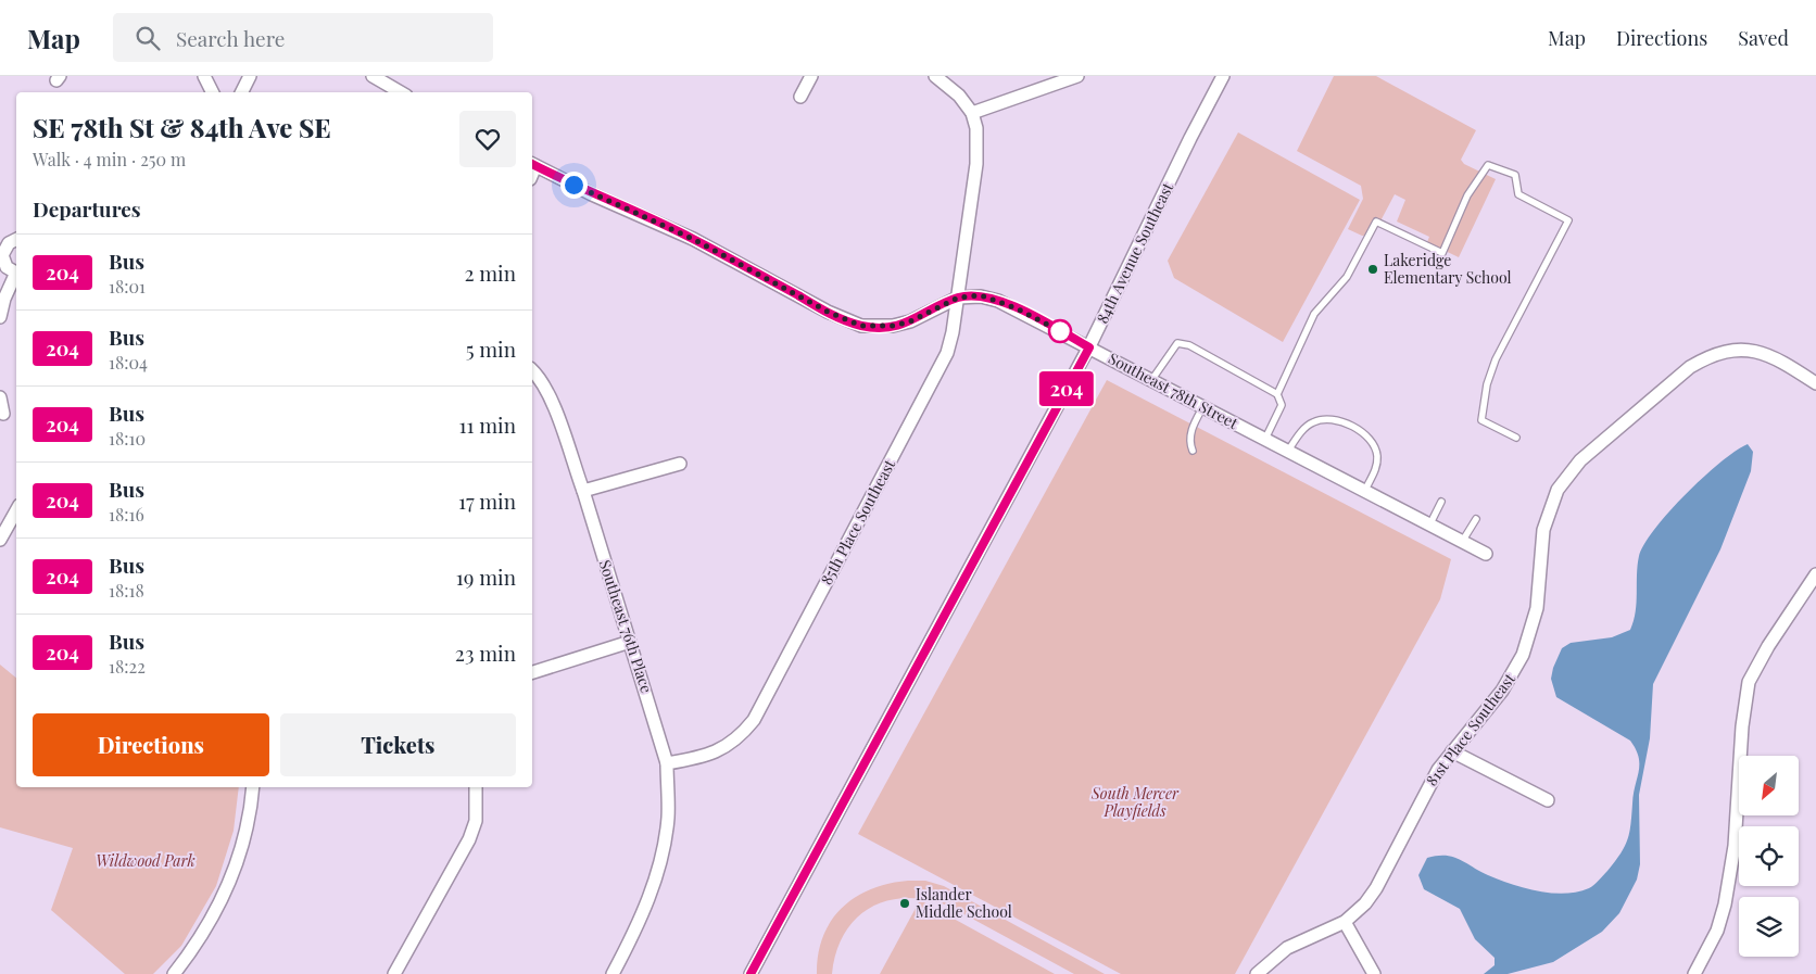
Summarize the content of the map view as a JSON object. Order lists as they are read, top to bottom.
{
  "streets": {
    "street": [
      "84th Avenue Southeast",
      "Southeast 78th Street",
      "85th Place Southeast",
      "Southeast 76th Place",
      "81st Place Southeast"
    ]
  },
  "crossings": [
    ["84th Avenue Southeast", "Southeast 78th Street"],
    ["Southeast 78th Street", "85th Place Southeast"],
    ["85th Place Southeast", "Southeast 76th Place"]
  ],
  "parks": ["South Mercer Playfields", "Wildwood Park"],
  "places": ["Lakeridge Elementary School", "Islander Middle School"],
  "lines": ["bus line 204"],
  "north": "bottom left",
  "page": {
    "header": "Map",
    "search": "Search here",
    "nav": ["Map", "Directions", "Saved"],
    "on_map": "204",
    "heading": [
      ["SE 78th St & 84th Ave SE", "Walk · 4 min · 250 m"],
      "Departures"
    ],
    "list": [
      {
        "mark": "204",
        "name": "Bus",
        "note": "18:01",
        "value": "2 min"
      },
      {
        "mark": "204",
        "name": "Bus",
        "note": "18:04",
        "value": "5 min"
      },
      {
        "mark": "204",
        "name": "Bus",
        "note": "18:10",
        "value": "11 min"
      },
      {
        "mark": "204",
        "name": "Bus",
        "note": "18:16",
        "value": "17 min"
      },
      {
        "mark": "204",
        "name": "Bus",
        "note": "18:18",
        "value": "19 min"
      },
      {
        "mark": "204",
        "name": "Bus",
        "note": "18:22",
        "value": "23 min"
      }
    ],
    "buttons": ["Directions", "Tickets"]
  }
}
